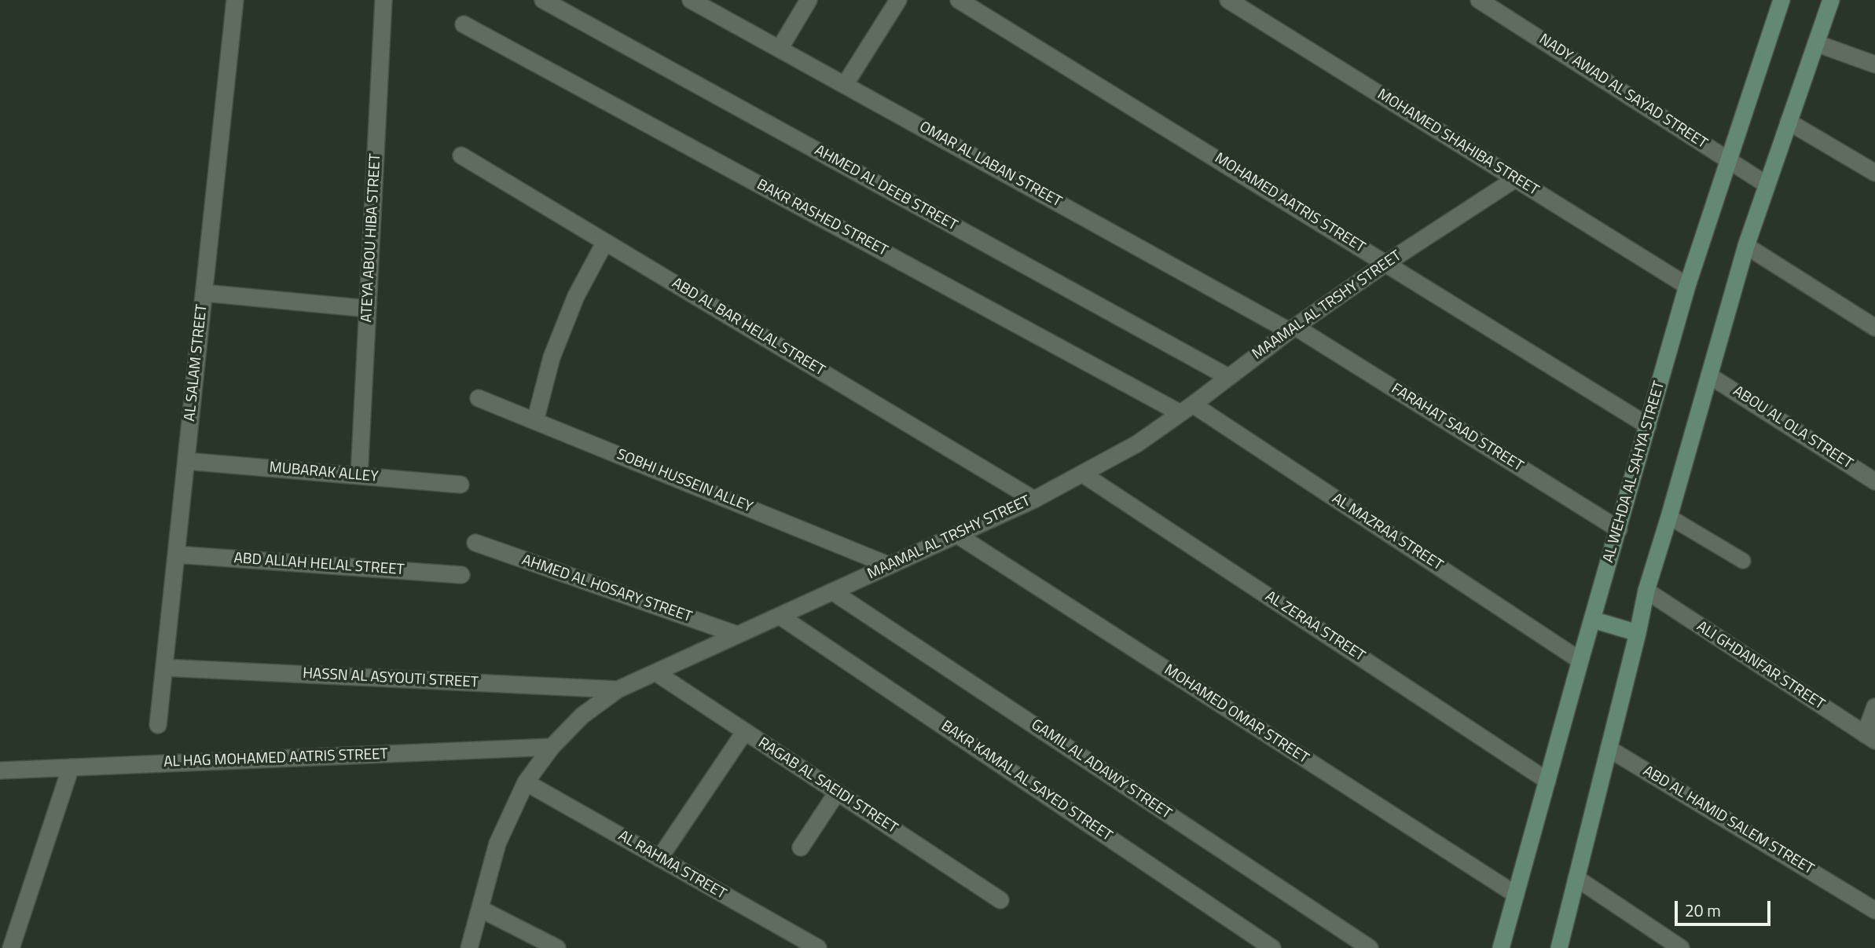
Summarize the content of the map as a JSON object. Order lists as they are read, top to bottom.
{
  "streets": {
    "street": [
      "NADY AWAD AL SAYAD STREET",
      "MOHAMED SHAHIBA STREET",
      "OMAR AL LABAN STREET",
      "AHMED AL DEEB STREET",
      "MOHAMED AATRIS STREET",
      "BAKR RASHED STREET",
      "ATEYA ABOU HIBA STREET",
      "MAAMAL AL TRSHY STREET",
      "ABD AL BAR HELAL STREET",
      "AL SALAM STREET",
      "FARAHAT SAAD STREET",
      "ABOU AL OLA STREET",
      "AL WEHDA AL SAHYA STREET",
      "MUBARAK ALLEY",
      "SOBHI HUSSEIN ALLEY",
      "AL MAZRAA STREET",
      "ABD ALLAH HELAL STREET",
      "AHMED AL HOSARY STREET",
      "AL ZERAA STREET",
      "ALI GHDANFAR STREET",
      "HASSN AL ASYOUTI STREET",
      "MOHAMED OMAR STREET",
      "AL HAG MOHAMED AATRIS STREET",
      "GAMIL AL ADAWY STREET",
      "BAKR KAMAL AL SAYED STREET",
      "RAGAB AL SAEIDI STREET",
      "ABD AL HAMID SALEM STREET",
      "AL RAHMA STREET"
    ]
  },
  "crossings": [
    ["NADY AWAD AL SAYAD STREET", "AL WEHDA AL SAHYA STREET"],
    ["MOHAMED SHAHIBA STREET", "MAAMAL AL TRSHY STREET"],
    ["MOHAMED SHAHIBA STREET", "AL WEHDA AL SAHYA STREET"],
    ["OMAR AL LABAN STREET", "MAAMAL AL TRSHY STREET"],
    ["OMAR AL LABAN STREET", "FARAHAT SAAD STREET"],
    ["AHMED AL DEEB STREET", "MAAMAL AL TRSHY STREET"],
    ["MOHAMED AATRIS STREET", "MAAMAL AL TRSHY STREET"],
    ["MOHAMED AATRIS STREET", "AL WEHDA AL SAHYA STREET"],
    ["BAKR RASHED STREET", "MAAMAL AL TRSHY STREET"],
    ["BAKR RASHED STREET", "AL MAZRAA STREET"],
    ["ATEYA ABOU HIBA STREET", "MUBARAK ALLEY"],
    ["MAAMAL AL TRSHY STREET", "ABD AL BAR HELAL STREET"],
    ["MAAMAL AL TRSHY STREET", "FARAHAT SAAD STREET"],
    ["MAAMAL AL TRSHY STREET", "SOBHI HUSSEIN ALLEY"],
    ["MAAMAL AL TRSHY STREET", "AL MAZRAA STREET"],
    ["MAAMAL AL TRSHY STREET", "AHMED AL HOSARY STREET"],
    ["MAAMAL AL TRSHY STREET", "AL ZERAA STREET"],
    ["MAAMAL AL TRSHY STREET", "HASSN AL ASYOUTI STREET"],
    ["MAAMAL AL TRSHY STREET", "MOHAMED OMAR STREET"],
    ["MAAMAL AL TRSHY STREET", "AL HAG MOHAMED AATRIS STREET"],
    ["MAAMAL AL TRSHY STREET", "GAMIL AL ADAWY STREET"],
    ["MAAMAL AL TRSHY STREET", "BAKR KAMAL AL SAYED STREET"],
    ["MAAMAL AL TRSHY STREET", "RAGAB AL SAEIDI STREET"],
    ["MAAMAL AL TRSHY STREET", "AL RAHMA STREET"],
    ["AL SALAM STREET", "MUBARAK ALLEY"],
    ["AL SALAM STREET", "ABD ALLAH HELAL STREET"],
    ["AL SALAM STREET", "HASSN AL ASYOUTI STREET"],
    ["FARAHAT SAAD STREET", "AL WEHDA AL SAHYA STREET"],
    ["AL WEHDA AL SAHYA STREET", "AL MAZRAA STREET"],
    ["AL WEHDA AL SAHYA STREET", "AL ZERAA STREET"],
    ["AL WEHDA AL SAHYA STREET", "MOHAMED OMAR STREET"]
  ],
  "scale_bar": "20 m"
}
